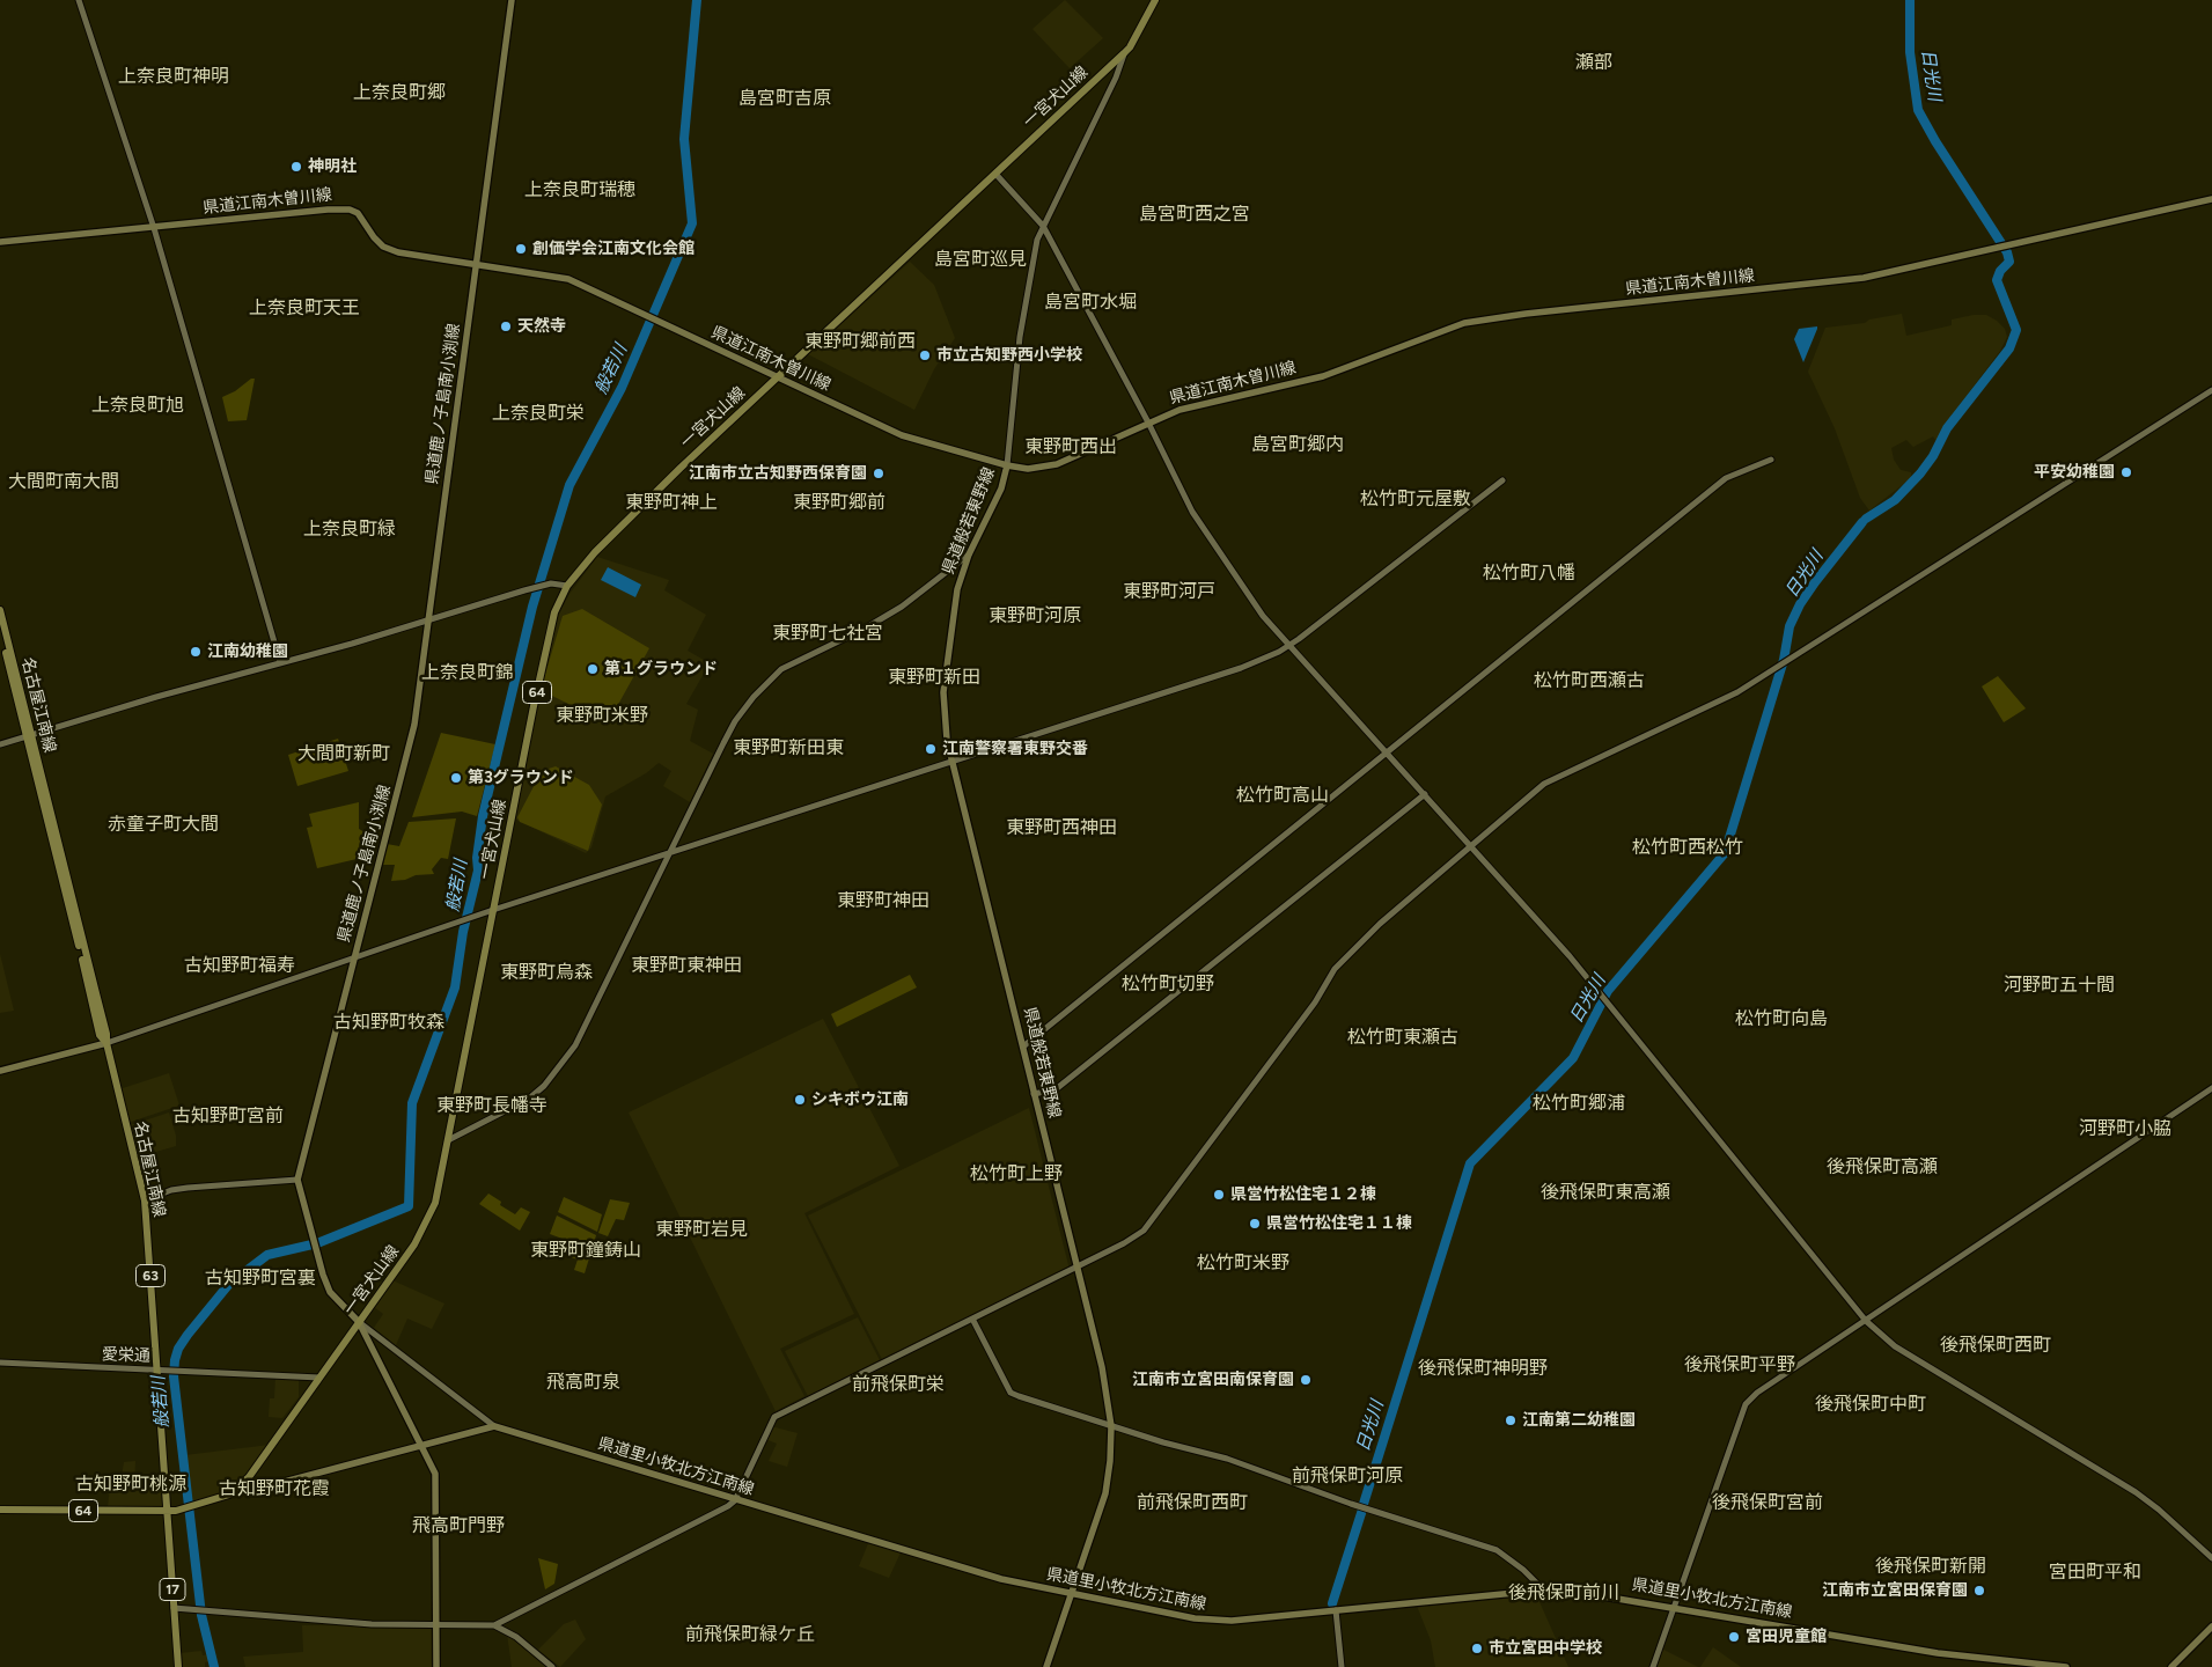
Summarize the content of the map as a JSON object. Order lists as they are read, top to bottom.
{
  "streets": {
    "main road": [
      "一宮犬山線",
      "県道江南木曽川線",
      "県道鹿ノ子島南小渕線",
      "県道般若東野線",
      "64",
      "名古屋江南線",
      "63",
      "県道里小牧北方江南線",
      "17"
    ],
    "street": ["愛栄通"]
  },
  "crossings": [
    ["一宮犬山線", "県道江南木曽川線"],
    ["一宮犬山線", "名古屋江南線"],
    ["一宮犬山線", "愛栄通"],
    ["一宮犬山線", "17"],
    ["県道江南木曽川線", "県道鹿ノ子島南小渕線"],
    ["県道江南木曽川線", "県道般若東野線"],
    ["県道般若東野線", "県道里小牧北方江南線"],
    ["名古屋江南線", "愛栄通"],
    ["名古屋江南線", "17"]
  ],
  "districts": [
    "瀬部",
    "上奈良町神明",
    "上奈良町郷",
    "島宮町吉原",
    "上奈良町瑞穂",
    "島宮町西之宮",
    "島宮町巡見",
    "島宮町水堀",
    "上奈良町天王",
    "東野町郷前西",
    "上奈良町旭",
    "上奈良町栄",
    "島宮町郷内",
    "東野町西出",
    "大間町南大間",
    "松竹町元屋敷",
    "東野町神上",
    "東野町郷前",
    "上奈良町緑",
    "松竹町八幡",
    "東野町河戸",
    "東野町河原",
    "東野町七社宮",
    "上奈良町錦",
    "東野町新田",
    "松竹町西瀬古",
    "東野町米野",
    "東野町新田東",
    "大間町新町",
    "松竹町高山",
    "赤童子町大間",
    "東野町西神田",
    "松竹町西松竹",
    "東野町神田",
    "古知野町福寿",
    "東野町東神田",
    "東野町烏森",
    "松竹町切野",
    "河野町五十間",
    "松竹町向島",
    "古知野町牧森",
    "松竹町東瀬古",
    "松竹町郷浦",
    "東野町長幡寺",
    "古知野町宮前",
    "河野町小脇",
    "後飛保町高瀬",
    "松竹町上野",
    "後飛保町東高瀬",
    "東野町岩見",
    "東野町鐘鋳山",
    "松竹町米野",
    "古知野町宮裏",
    "後飛保町西町",
    "後飛保町平野",
    "後飛保町神明野",
    "飛高町泉",
    "前飛保町栄",
    "後飛保町中町",
    "前飛保町河原",
    "古知野町桃源",
    "古知野町花霞",
    "前飛保町西町",
    "後飛保町宮前",
    "飛高町門野",
    "後飛保町新開",
    "宮田町平和",
    "後飛保町前川",
    "前飛保町緑ケ丘"
  ],
  "water": ["日光川", "般若川"],
  "places": [
    "神明社",
    "創価学会江南文化会館",
    "天然寺",
    "市立古知野西小学校",
    "平安幼稚園",
    "江南市立古知野西保育園",
    "江南幼稚園",
    "第１グラウンド",
    "江南警察署東野交番",
    "第3グラウンド",
    "シキボウ江南",
    "県営竹松住宅１２棟",
    "県営竹松住宅１１棟",
    "江南市立宮田南保育園",
    "江南第二幼稚園",
    "江南市立宮田保育園",
    "宮田児童館",
    "市立宮田中学校"
  ]
}
